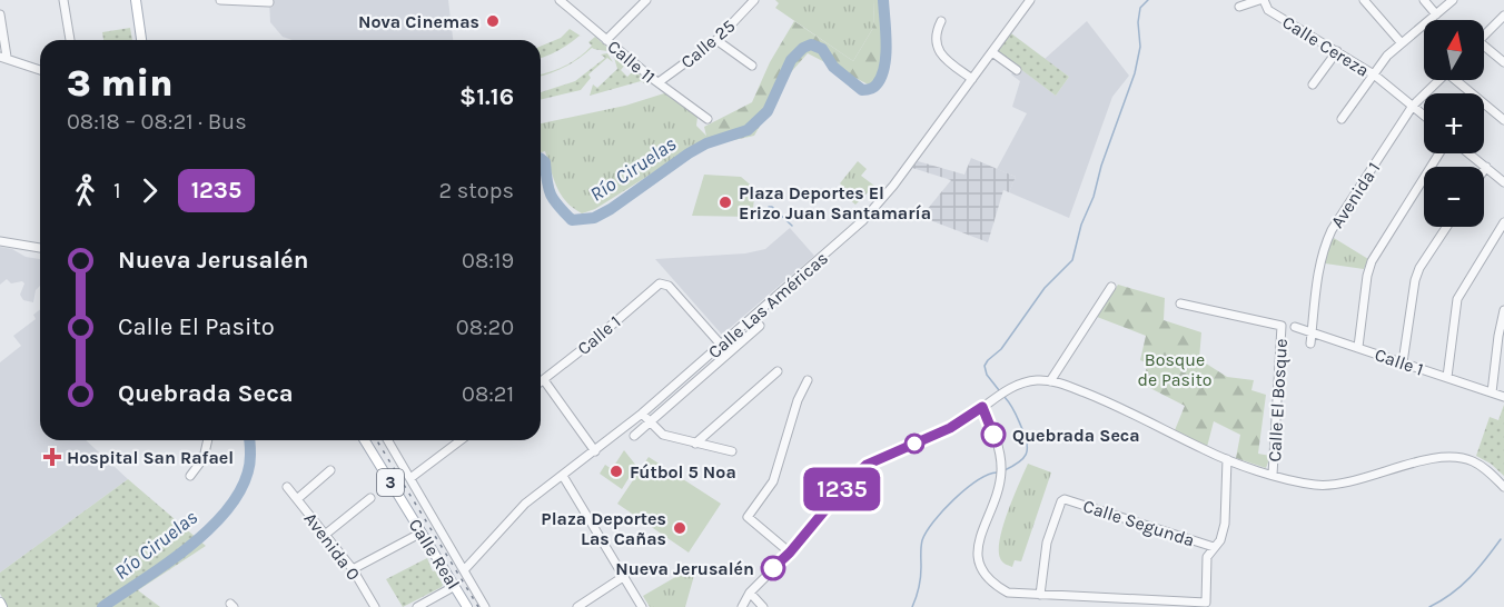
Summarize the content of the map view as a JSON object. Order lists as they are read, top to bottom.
{
  "streets": {
    "main road": ["3", "Calle Real"],
    "street": [
      "Calle 25",
      "Calle Cereza",
      "Calle 11",
      "Avenida 1",
      "Calle Las Américas",
      "Calle 1",
      "Calle El Bosque",
      "Calle Segunda",
      "Avenida 0"
    ]
  },
  "crossings": [
    ["Calle 25", "Calle 11"],
    ["Calle Cereza", "Avenida 1"],
    ["Avenida 1", "Calle 1"],
    ["Calle Las Américas", "Calle 1"]
  ],
  "water": ["Río Ciruelas"],
  "parks": ["Bosque de Pasito"],
  "places": {
    "other": [
      "Nova Cinemas",
      "Plaza Deportes El Erizo Juan Santamaría",
      "Quebrada Seca",
      "Fútbol 5 Noa",
      "Plaza Deportes Las Cañas",
      "Nueva Jerusalén"
    ],
    "health": ["Hospital San Rafael"]
  },
  "lines": ["bus line 1235"],
  "north": "top",
  "page": {
    "on_map": "1235",
    "map_buttons": ["+", "−"],
    "heading": ["3 min", "08:18 – 08:21 · Bus", "$1.16"],
    "legs": ["1", "1235", "2 stops"],
    "list": [
      {
        "name": "Nueva Jerusalén",
        "value": "08:19"
      },
      {
        "name": "Calle El Pasito",
        "value": "08:20"
      },
      {
        "name": "Quebrada Seca",
        "value": "08:21"
      }
    ]
  }
}
